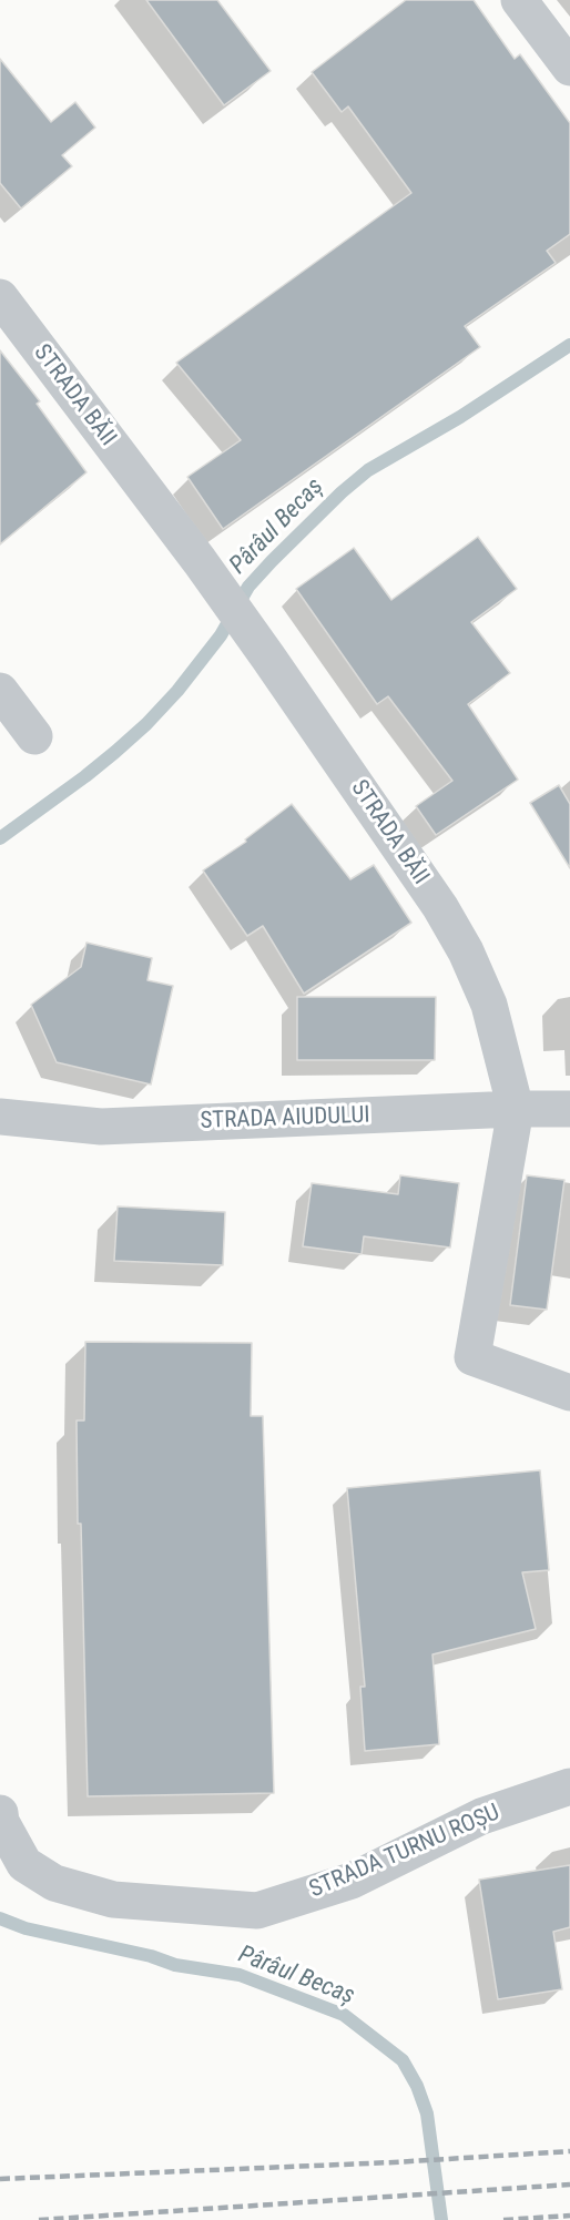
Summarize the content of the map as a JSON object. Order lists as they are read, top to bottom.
{
  "streets": {
    "street": ["STRADA BĂII", "STRADA AIUDULUI", "STRADA TURNU ROȘU"]
  },
  "crossings": [
    ["STRADA BĂII", "STRADA AIUDULUI"]
  ],
  "water": ["Pârâul Becaș"]
}
